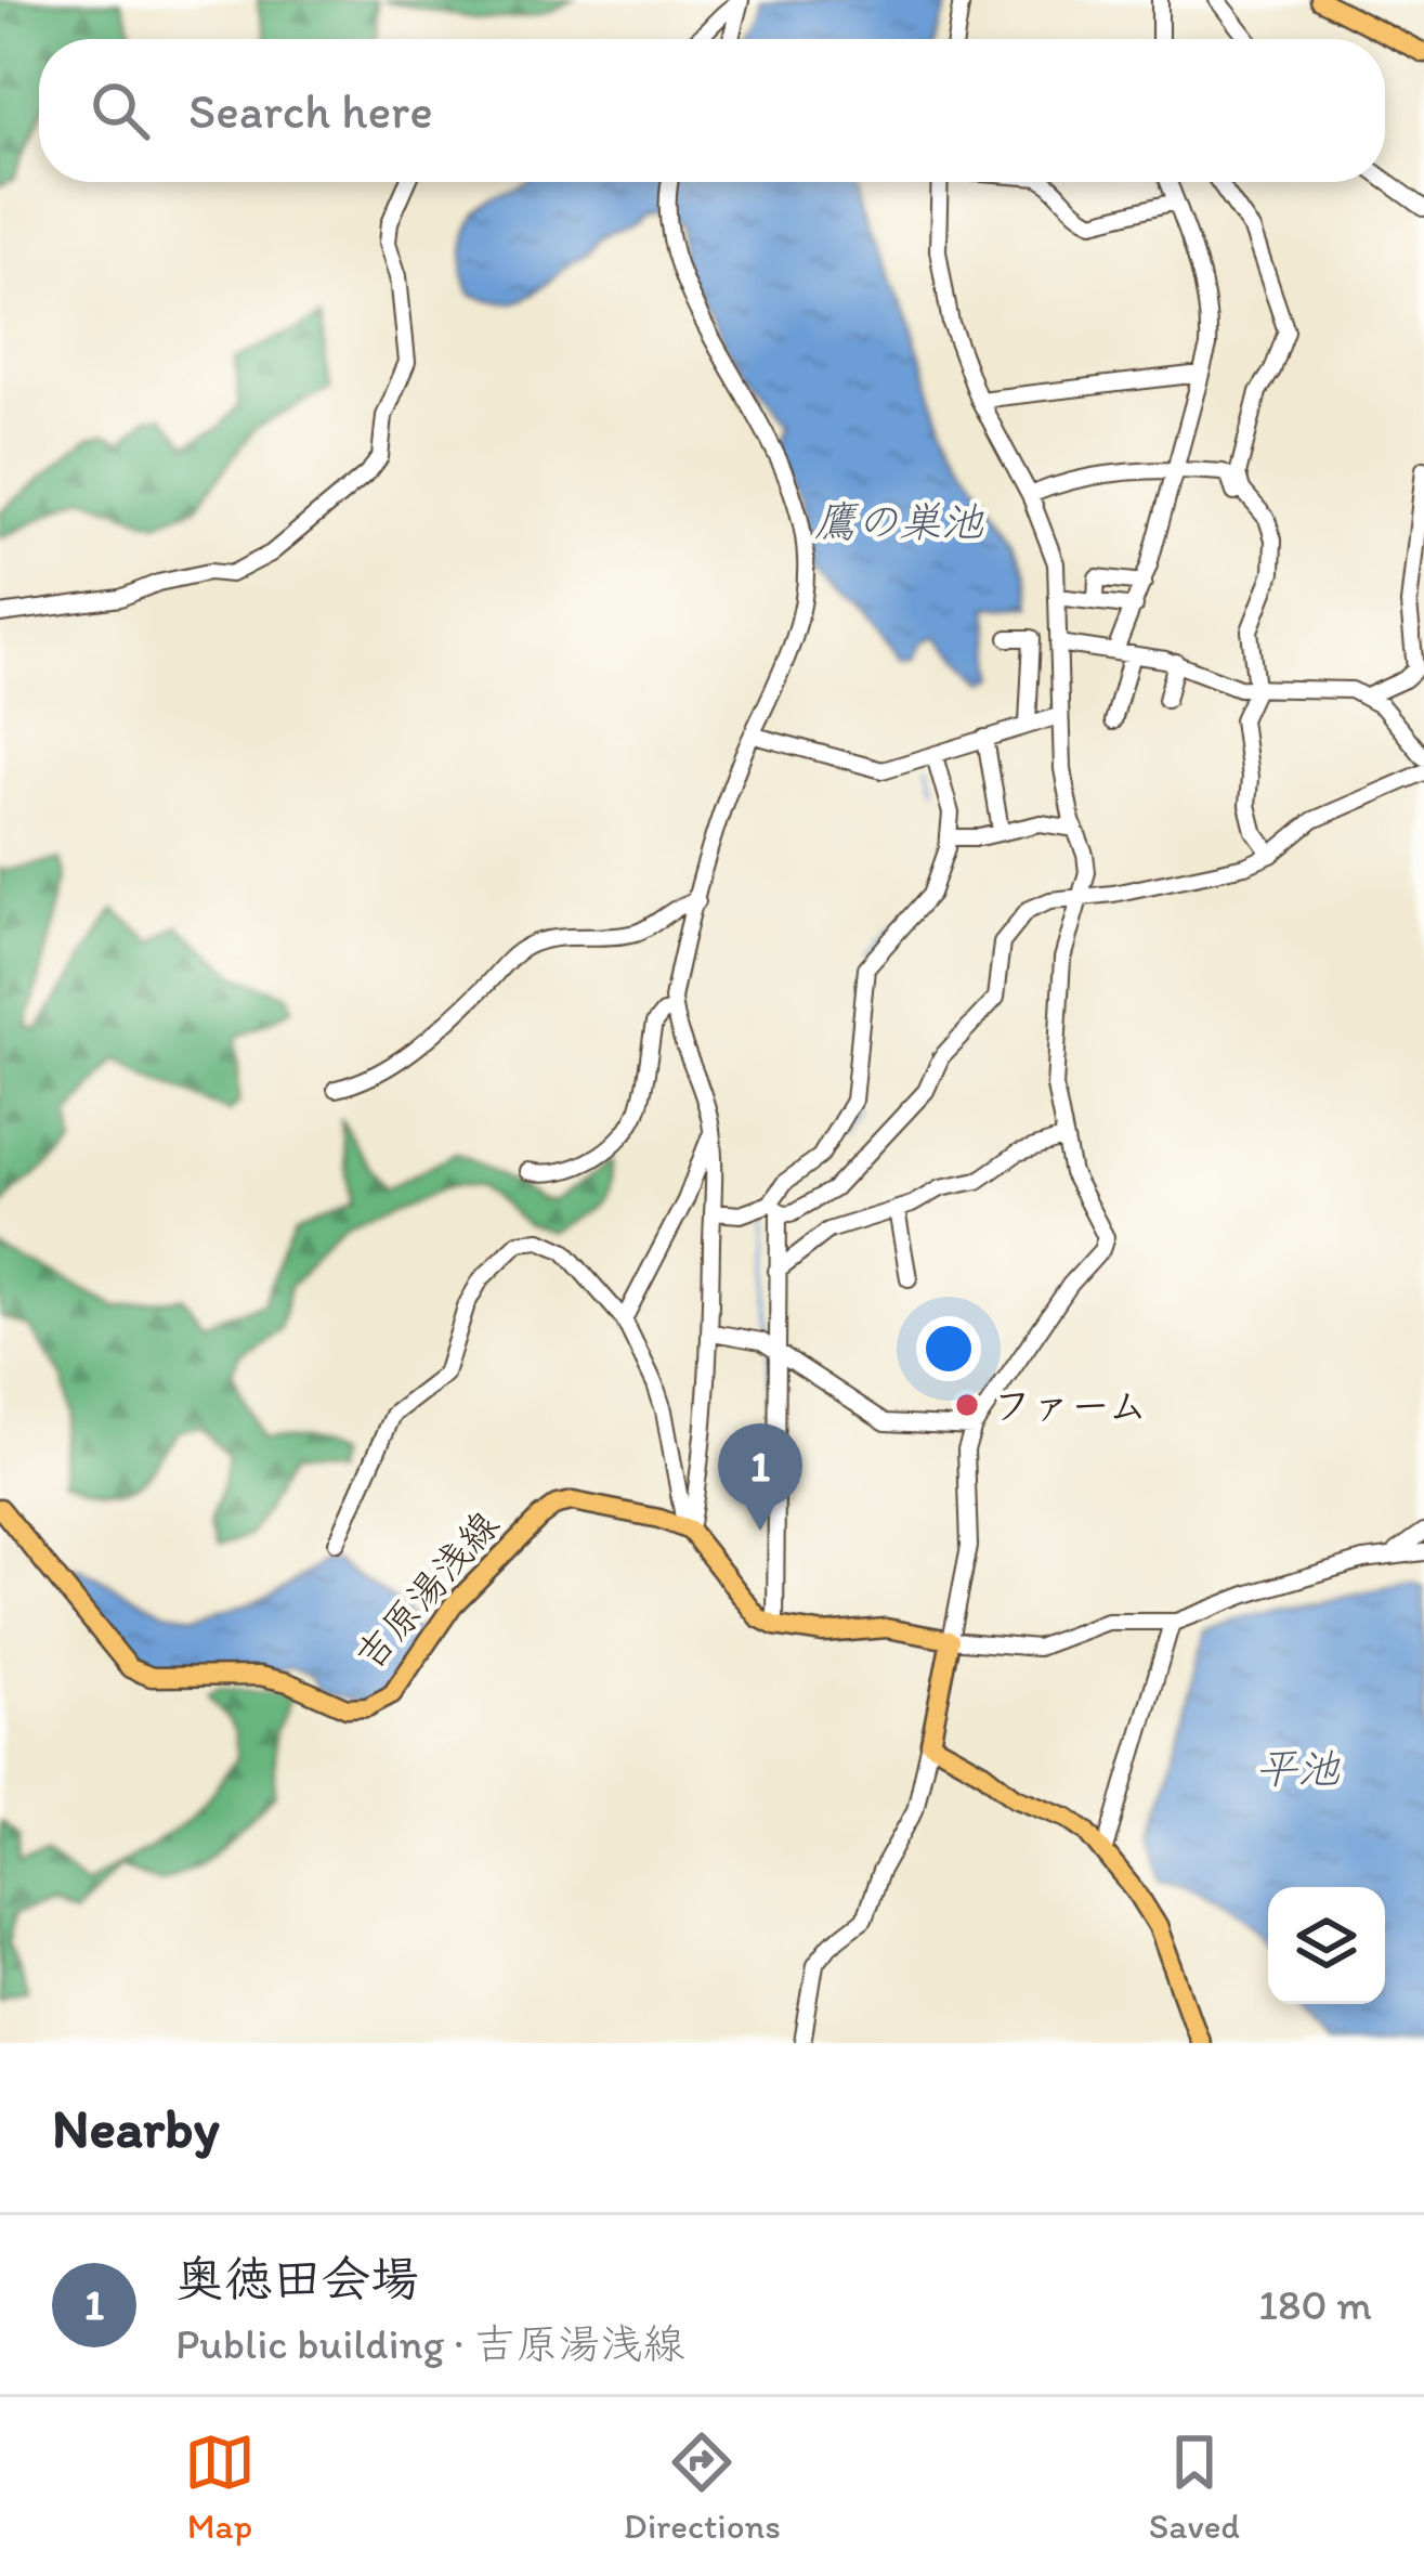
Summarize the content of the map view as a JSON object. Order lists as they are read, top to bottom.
{
  "streets": {
    "main road": ["吉原湯浅線"]
  },
  "water": ["鷹の巣池", "平池"],
  "places": ["ファーム"],
  "page": {
    "search": "Search here",
    "pins": "1",
    "heading": "Nearby",
    "list": [
      {
        "mark": "1",
        "name": "奥徳田会場",
        "note": "Public building · 吉原湯浅線",
        "value": "180 m"
      }
    ],
    "nav": ["Map", "Directions", "Saved"]
  }
}
